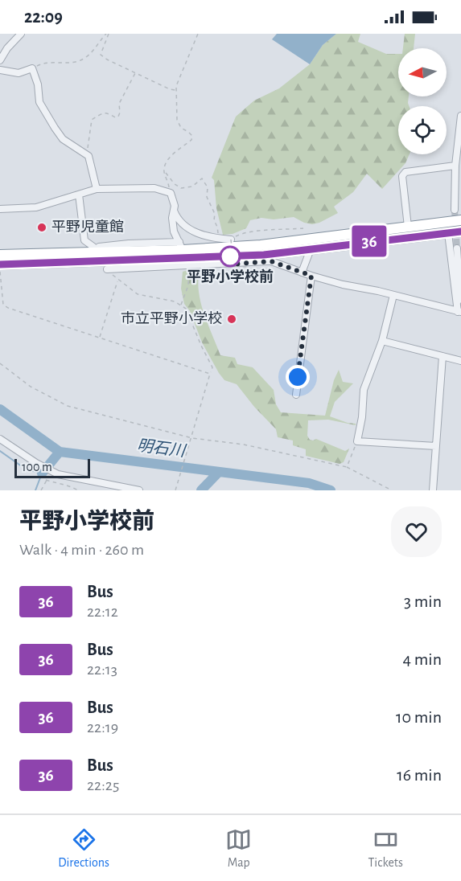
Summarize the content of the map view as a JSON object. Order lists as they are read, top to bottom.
{
  "water": ["明石川"],
  "places": ["平野児童館", "平野小学校前", "市立平野小学校"],
  "lines": ["bus line 36"],
  "scale_bar": "100 m",
  "north": "left",
  "page": {
    "status": "22:09",
    "on_map": "36",
    "scale": "100 m",
    "heading": ["平野小学校前", "Walk · 4 min · 260 m"],
    "list": [
      {
        "mark": "36",
        "name": "Bus",
        "note": "22:12",
        "value": "3 min"
      },
      {
        "mark": "36",
        "name": "Bus",
        "note": "22:13",
        "value": "4 min"
      },
      {
        "mark": "36",
        "name": "Bus",
        "note": "22:19",
        "value": "10 min"
      },
      {
        "mark": "36",
        "name": "Bus",
        "note": "22:25",
        "value": "16 min"
      }
    ],
    "tabs": ["Directions", "Map", "Tickets"]
  }
}
